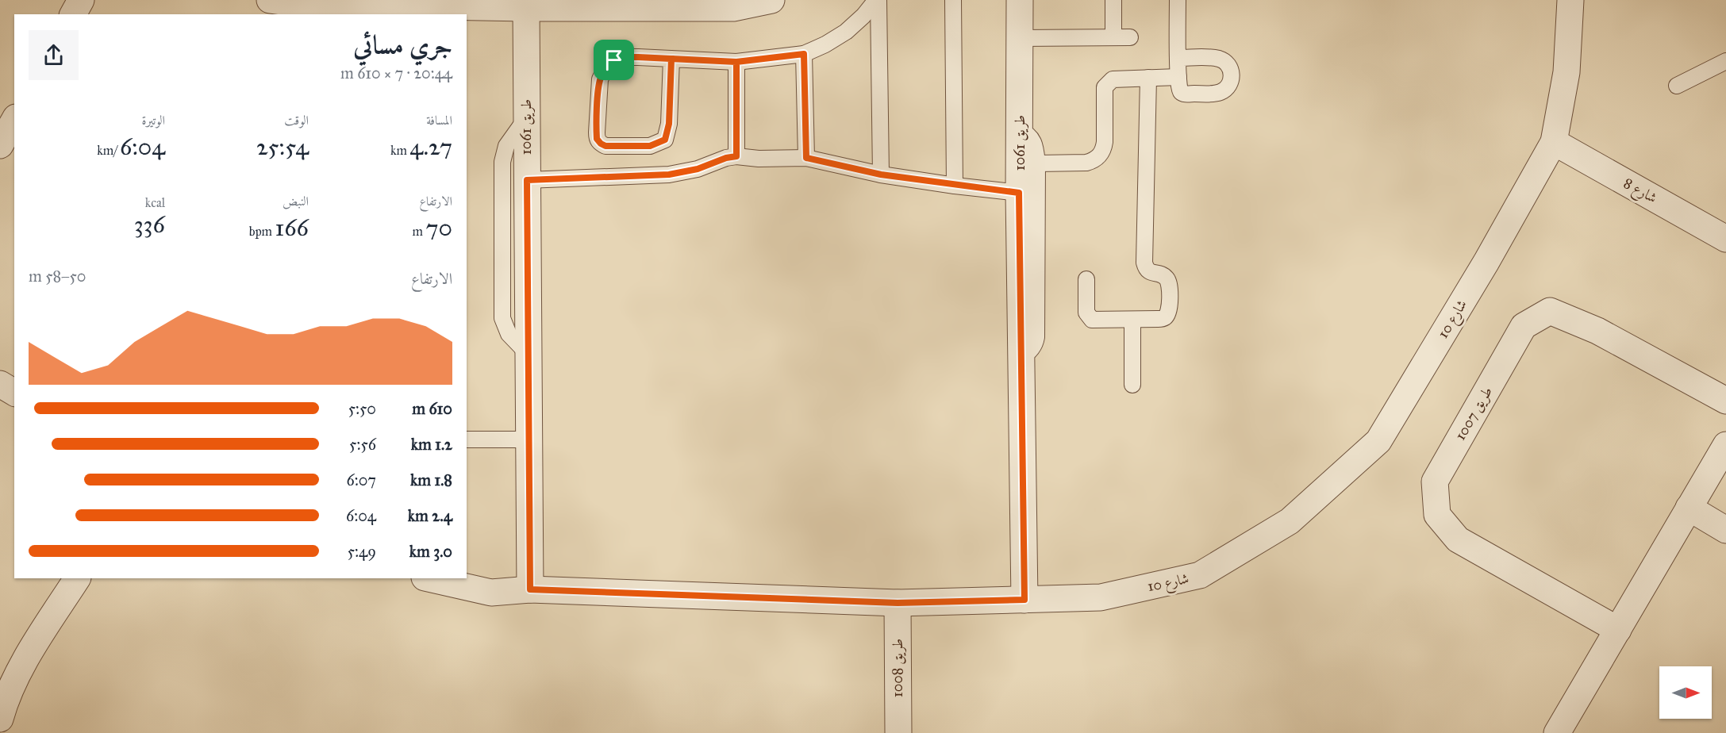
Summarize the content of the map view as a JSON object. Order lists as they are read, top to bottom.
{
  "streets": {
    "street": [
      "طريق 1061",
      "شارع 8",
      "شارع 10",
      "طريق 1007",
      "طريق 1008"
    ]
  },
  "crossings": [
    ["طريق 1061", "شارع 10"],
    ["شارع 8", "شارع 10"],
    ["شارع 10", "طريق 1008"]
  ],
  "north": "right",
  "page": {
    "heading": ["جري مسائي", "20:44 · 7 × 610 m"],
    "stats": [
      ["المسافة", "4.27 km"],
      ["الوقت", "25:54"],
      ["الوتيرة", "6:04 /km"],
      ["الارتفاع", "70 m"],
      ["النبض", "166 bpm"],
      ["kcal", "336"]
    ],
    "chart": ["الارتفاع", "50–58 m"],
    "list": [
      {
        "name": "610 m",
        "note": "5:50"
      },
      {
        "name": "1.2 km",
        "note": "5:56"
      },
      {
        "name": "1.8 km",
        "note": "6:07"
      },
      {
        "name": "2.4 km",
        "note": "6:04"
      },
      {
        "name": "3.0 km",
        "note": "5:49"
      }
    ]
  }
}
